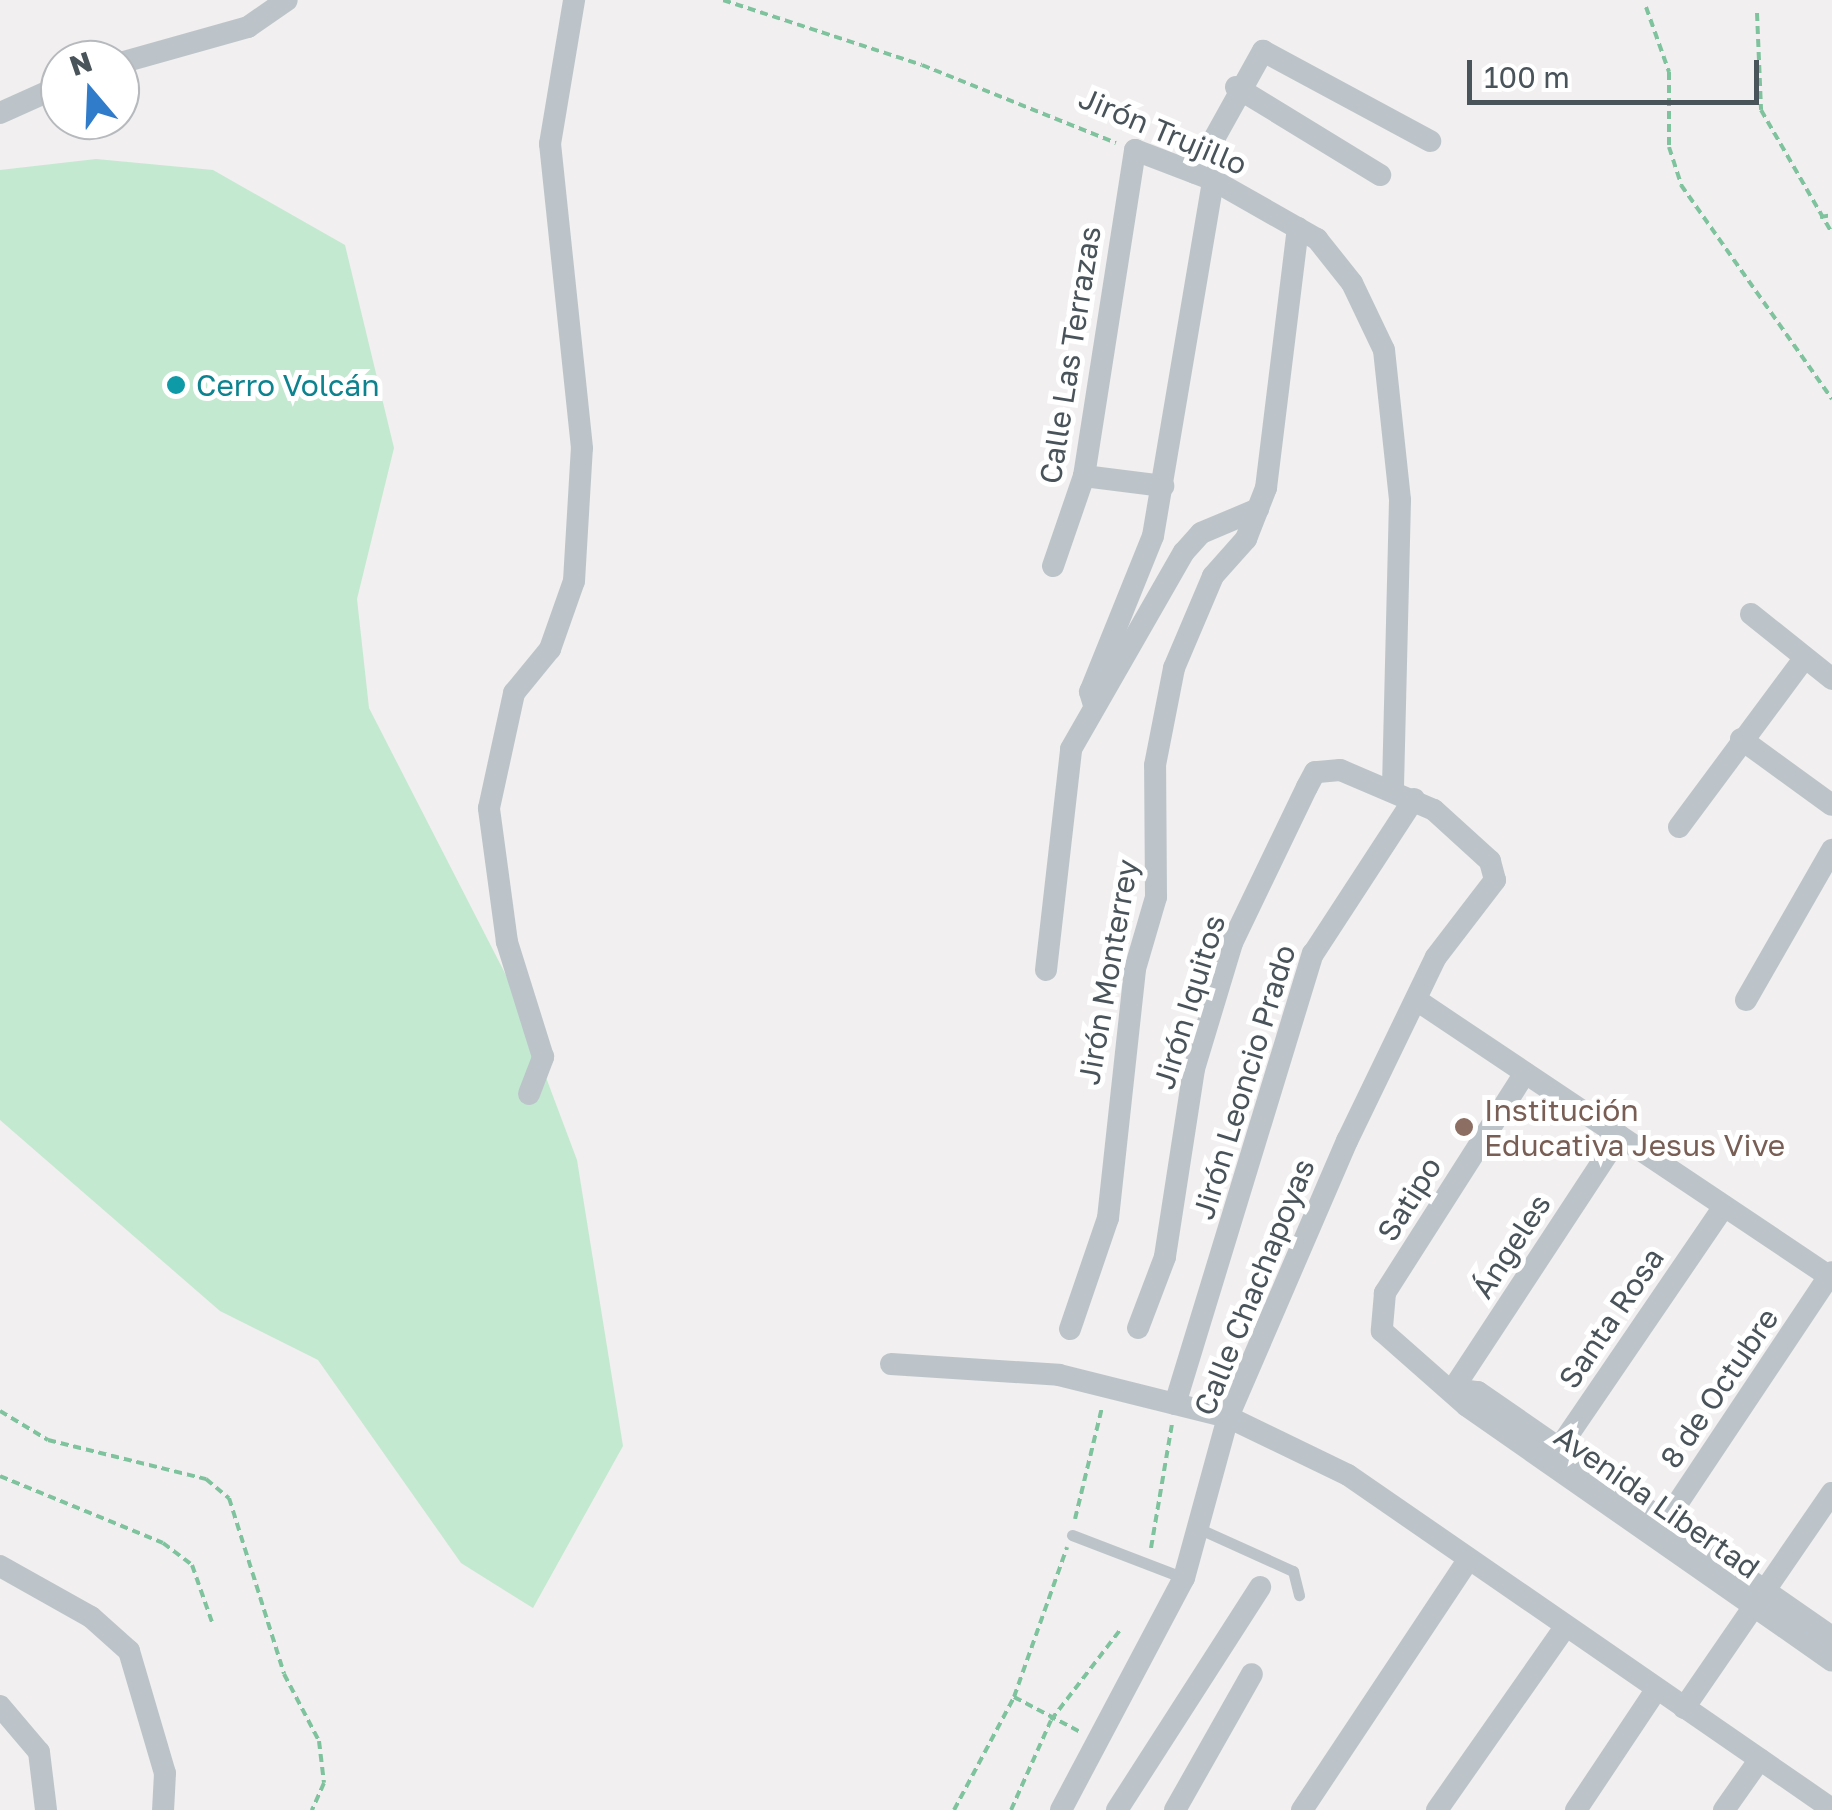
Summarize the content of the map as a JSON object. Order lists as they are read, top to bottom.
{
  "streets": {
    "street": [
      "Jirón Trujillo",
      "Calle Las Terrazas",
      "Jirón Monterrey",
      "Jirón Iquitos",
      "Jirón Leoncio Prado",
      "Satipo",
      "Ángeles",
      "Calle Chachapoyas",
      "Santa Rosa",
      "8 de Octubre",
      "Avenida Libertad"
    ]
  },
  "crossings": [
    ["Jirón Trujillo", "Calle Las Terrazas"],
    ["Jirón Trujillo", "Jirón Monterrey"],
    ["Jirón Trujillo", "Jirón Iquitos"],
    ["Jirón Trujillo", "Jirón Leoncio Prado"],
    ["Jirón Trujillo", "Calle Chachapoyas"],
    ["Jirón Iquitos", "Jirón Leoncio Prado"],
    ["Jirón Iquitos", "Calle Chachapoyas"],
    ["Jirón Leoncio Prado", "Calle Chachapoyas"],
    ["Satipo", "Avenida Libertad"],
    ["Ángeles", "Avenida Libertad"],
    ["Santa Rosa", "Avenida Libertad"],
    ["8 de Octubre", "Avenida Libertad"]
  ],
  "places": ["Cerro Volcán", "Institución Educativa Jesus Vive"],
  "scale_bar": "100 m",
  "north": "top"
}
